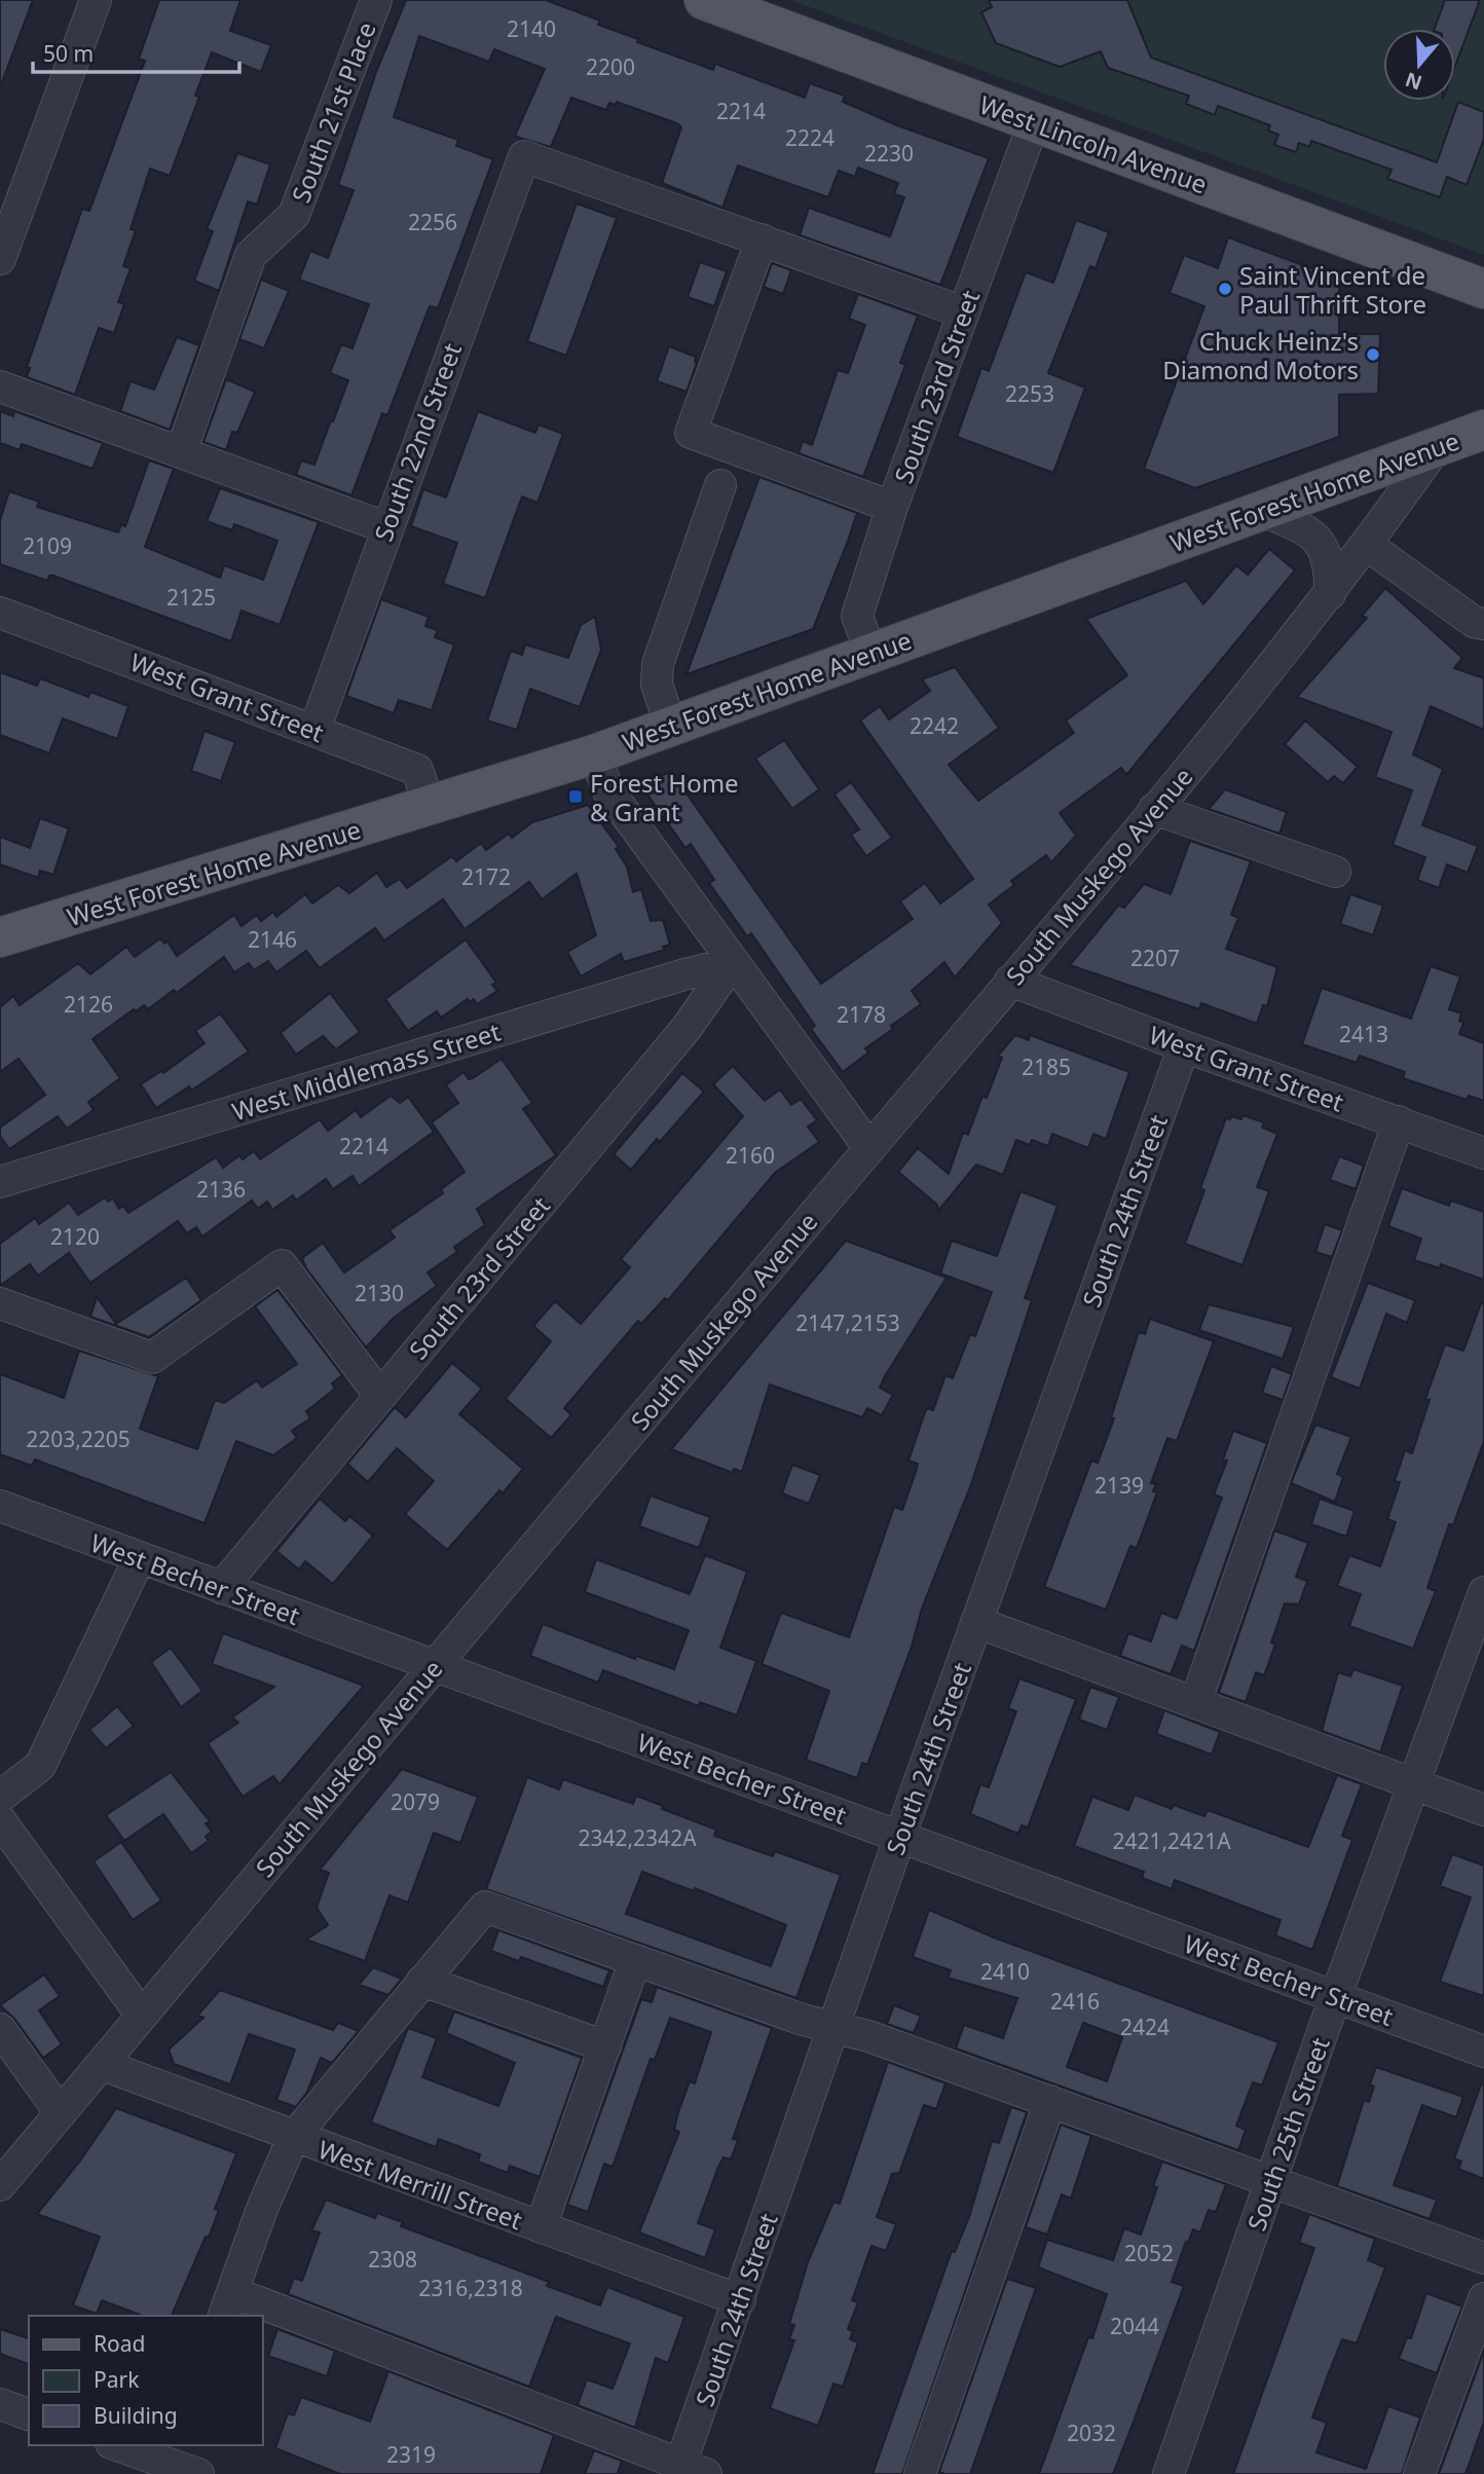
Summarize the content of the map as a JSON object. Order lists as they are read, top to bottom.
{
  "streets": {
    "main road": ["West Lincoln Avenue", "West Forest Home Avenue"],
    "street": [
      "South 21st Place",
      "South 23rd Street",
      "South 22nd Street",
      "West Grant Street",
      "South Muskego Avenue",
      "West Middlemass Street",
      "South 24th Street",
      "West Becher Street",
      "South 25th Street",
      "West Merrill Street"
    ]
  },
  "crossings": [
    ["West Lincoln Avenue", "South 23rd Street"],
    ["South 23rd Street", "West Forest Home Avenue"],
    ["South 23rd Street", "West Middlemass Street"],
    ["South 23rd Street", "West Becher Street"],
    ["South 22nd Street", "West Grant Street"],
    ["West Forest Home Avenue", "West Grant Street"],
    ["West Forest Home Avenue", "South Muskego Avenue"],
    ["West Grant Street", "South Muskego Avenue"],
    ["West Grant Street", "South 24th Street"],
    ["South Muskego Avenue", "West Becher Street"],
    ["South Muskego Avenue", "West Merrill Street"],
    ["South 24th Street", "West Becher Street"],
    ["South 24th Street", "West Merrill Street"],
    ["West Becher Street", "South 25th Street"]
  ],
  "places": {
    "other": ["Saint Vincent de Paul Thrift Store", "Chuck Heinz's Diamond Motors"],
    "transit": ["Forest Home & Grant"]
  },
  "house_numbers": [
    "2140",
    "2200",
    "2214",
    "2224",
    "2230",
    "2256",
    "2253",
    "2109",
    "2125",
    "2242",
    "2172",
    "2146",
    "2207",
    "2126",
    "2178",
    "2413",
    "2185",
    "2214",
    "2160",
    "2136",
    "2120",
    "2130",
    "2147,2153",
    "2203,2205",
    "2139",
    "2079",
    "2342,2342A",
    "2421,2421A",
    "2410",
    "2416",
    "2424",
    "2052",
    "2308",
    "2316,2318",
    "2044",
    "2032",
    "2319"
  ],
  "legend": ["Road", "Park", "Building"],
  "scale_bar": "50 m",
  "north": "bottom"
}
